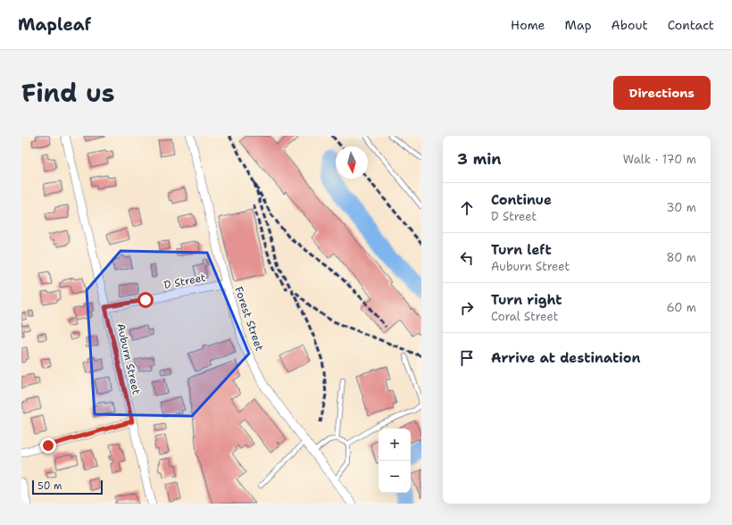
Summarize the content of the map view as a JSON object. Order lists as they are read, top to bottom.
{
  "streets": {
    "street": ["D Street", "Forest Street", "Auburn Street"]
  },
  "crossings": [
    ["D Street", "Forest Street"],
    ["D Street", "Auburn Street"]
  ],
  "scale_bar": "50 m",
  "north": "bottom",
  "page": {
    "header": "Mapleaf",
    "nav": [
      "Home",
      "Map",
      "About",
      "Contact"
    ],
    "title": "Find us",
    "buttons": "Directions",
    "heading": ["3 min", "Walk · 170 m"],
    "list": [
      ["Continue", "D Street", "30 m"],
      ["Turn left", "Auburn Street", "80 m"],
      ["Turn right", "Coral Street", "60 m"],
      "Arrive at destination"
    ],
    "map_buttons": ["+", "−"],
    "scale": "50 m"
  }
}
